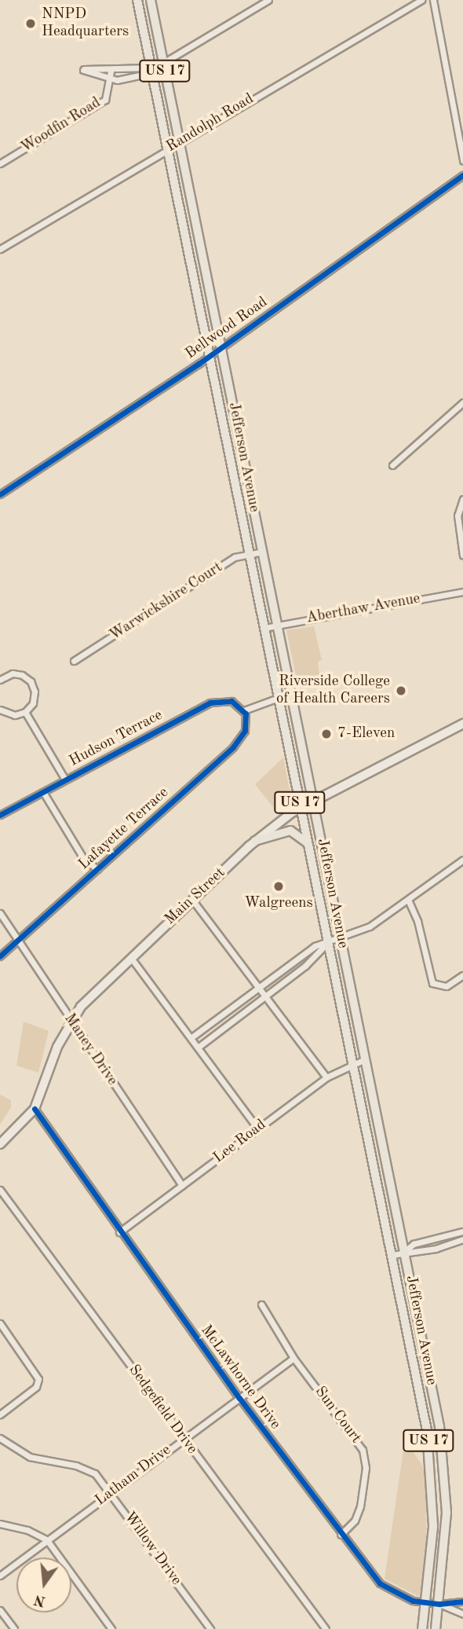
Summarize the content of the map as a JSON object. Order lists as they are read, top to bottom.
{
  "streets": {
    "main road": ["US 17", "Jefferson Avenue", "Main Street"],
    "street": [
      "Randolph Road",
      "Woodfin Road",
      "Bellwood Road",
      "Warwickshire Court",
      "Aberthaw Avenue",
      "Hudson Terrace",
      "Lafayette Terrace",
      "Maney Drive",
      "Lee Road",
      "McLawhorne Drive",
      "Sedgefield Drive",
      "Sun Court",
      "Latham Drive",
      "Willow Drive"
    ]
  },
  "crossings": [
    ["Randolph Road", "Jefferson Avenue"],
    ["Woodfin Road", "Jefferson Avenue"],
    ["Bellwood Road", "Jefferson Avenue"],
    ["Jefferson Avenue", "Warwickshire Court"],
    ["Jefferson Avenue", "Aberthaw Avenue"],
    ["Jefferson Avenue", "Main Street"],
    ["Jefferson Avenue", "Lee Road"],
    ["Jefferson Avenue", "McLawhorne Drive"],
    ["Hudson Terrace", "Lafayette Terrace"],
    ["Lafayette Terrace", "Maney Drive"],
    ["Main Street", "Maney Drive"],
    ["Main Street", "McLawhorne Drive"],
    ["Maney Drive", "Lee Road"],
    ["Lee Road", "McLawhorne Drive"],
    ["McLawhorne Drive", "Sun Court"],
    ["McLawhorne Drive", "Latham Drive"],
    ["Sedgefield Drive", "Latham Drive"],
    ["Sun Court", "Latham Drive"],
    ["Latham Drive", "Willow Drive"]
  ],
  "places": [
    "NNPD Headquarters",
    "Riverside College of Health Careers",
    "7-Eleven",
    "Walgreens"
  ],
  "north": "bottom"
}
